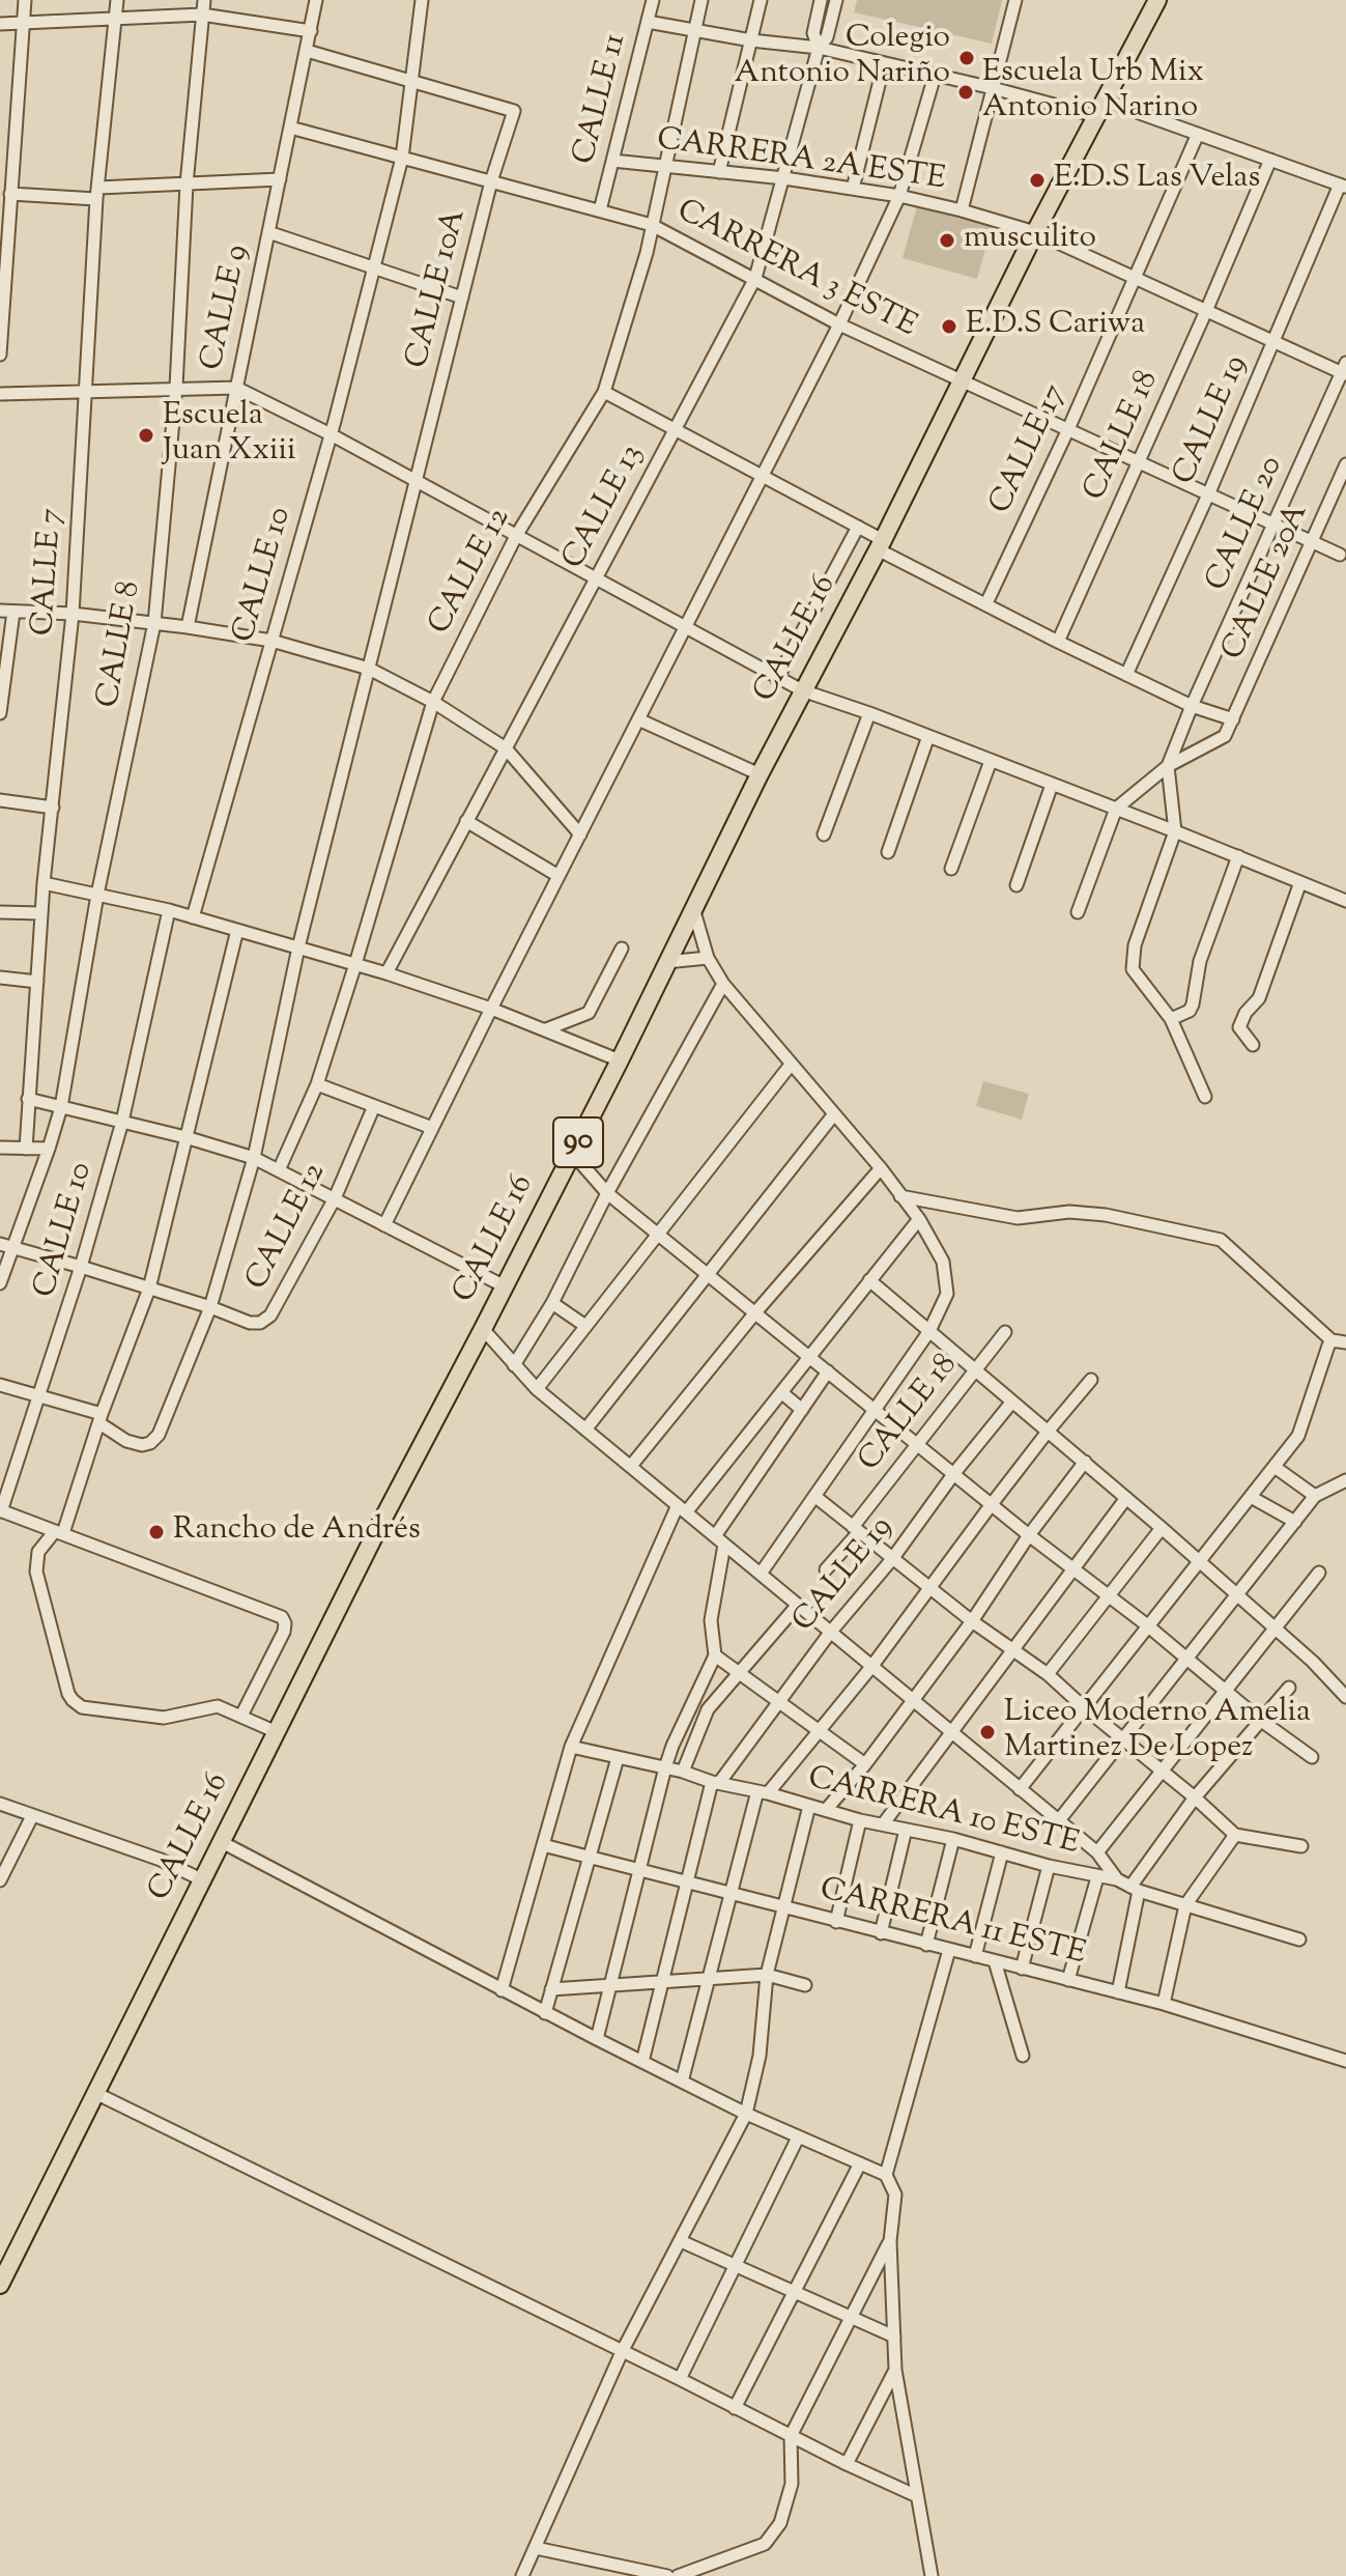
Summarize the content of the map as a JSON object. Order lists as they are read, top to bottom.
{
  "streets": {
    "highway": ["CALLE 16", "90"],
    "street": [
      "CALLE 11",
      "CARRERA 2A ESTE",
      "CARRERA 3 ESTE",
      "CALLE 10A",
      "CALLE 9",
      "CALLE 19",
      "CALLE 18",
      "CALLE 17",
      "CALLE 13",
      "CALLE 20",
      "CALLE 7",
      "CALLE 12",
      "CALLE 10",
      "CALLE 20A",
      "CALLE 8",
      "CARRERA 10 ESTE",
      "CARRERA 11 ESTE"
    ]
  },
  "crossings": [
    ["CALLE 11", "CARRERA 2A ESTE"],
    ["CALLE 11", "CARRERA 3 ESTE"],
    ["CARRERA 2A ESTE", "CALLE 19"],
    ["CARRERA 2A ESTE", "CALLE 18"],
    ["CARRERA 2A ESTE", "CALLE 17"],
    ["CARRERA 2A ESTE", "CALLE 13"],
    ["CARRERA 2A ESTE", "CALLE 20"],
    ["CARRERA 2A ESTE", "CALLE 12"],
    ["CARRERA 2A ESTE", "CALLE 16"],
    ["CARRERA 3 ESTE", "CALLE 10A"],
    ["CARRERA 3 ESTE", "CALLE 9"],
    ["CARRERA 3 ESTE", "CALLE 19"],
    ["CARRERA 3 ESTE", "CALLE 18"],
    ["CARRERA 3 ESTE", "CALLE 17"],
    ["CARRERA 3 ESTE", "CALLE 13"],
    ["CARRERA 3 ESTE", "CALLE 20"],
    ["CARRERA 3 ESTE", "CALLE 12"],
    ["CARRERA 3 ESTE", "CALLE 10"],
    ["CARRERA 3 ESTE", "CALLE 20A"],
    ["CARRERA 3 ESTE", "CALLE 16"],
    ["CALLE 10A", "CALLE 12"],
    ["CALLE 10A", "CALLE 10"],
    ["CALLE 19", "CARRERA 10 ESTE"],
    ["CALLE 19", "CARRERA 11 ESTE"]
  ],
  "places": [
    "Colegio Antonio Nariño",
    "Escuela Urb Mix Antonio Narino",
    "E.D.S Las Velas",
    "musculito",
    "E.D.S Cariwa",
    "Escuela Juan Xxiii",
    "Rancho de Andrés",
    "Liceo Moderno Amelia Martinez De Lopez"
  ]
}
